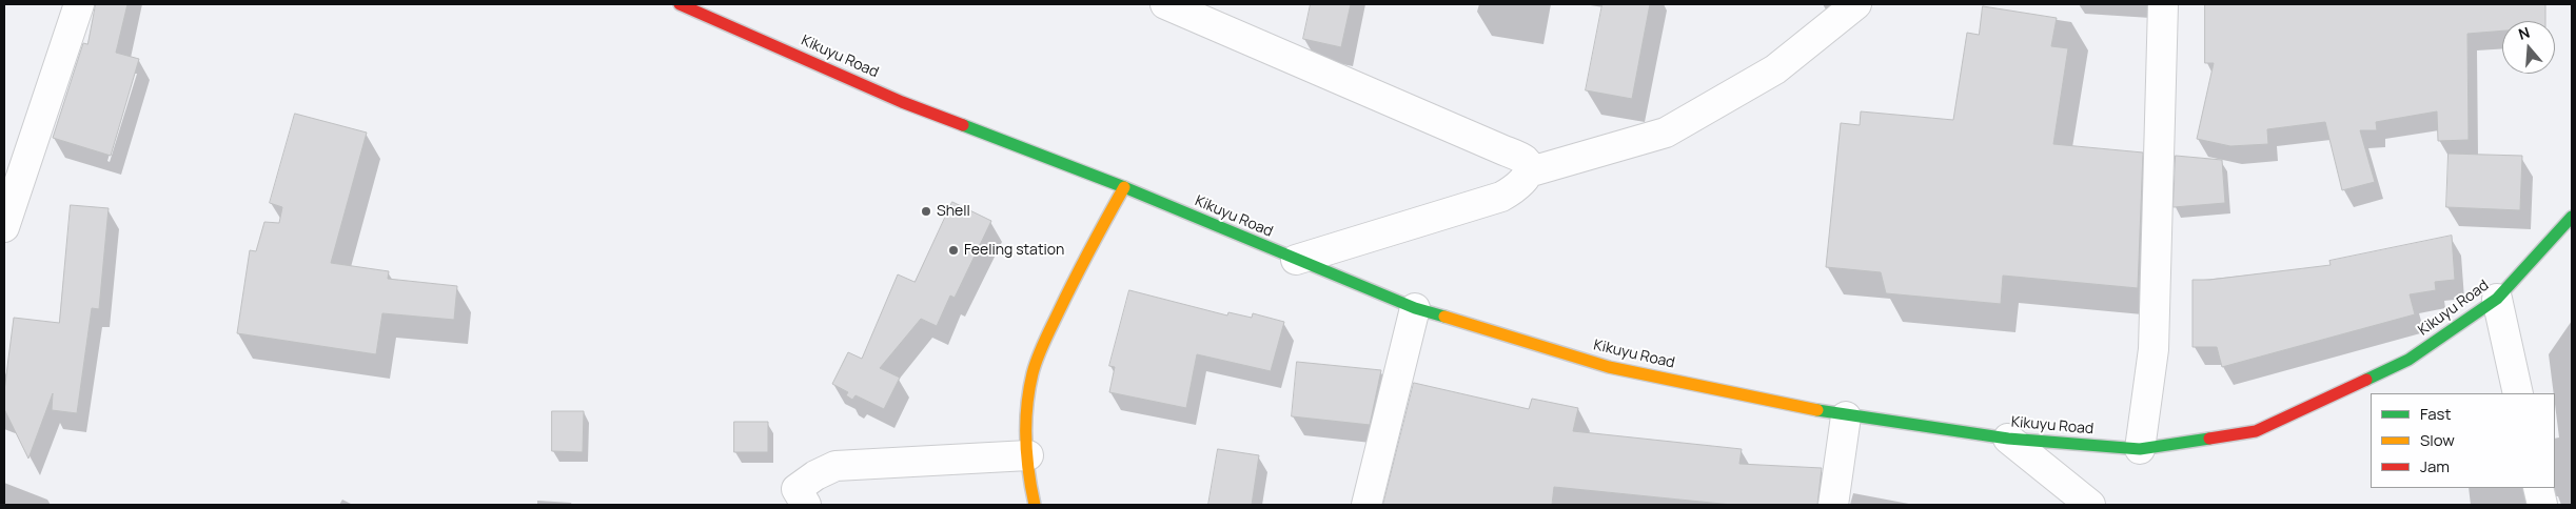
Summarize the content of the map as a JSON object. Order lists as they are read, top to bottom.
{
  "streets": {
    "main road": ["Kikuyu Road"]
  },
  "places": ["Shell", "Feeling station"],
  "legend": ["Fast", "Slow", "Jam"],
  "north": "top"
}
